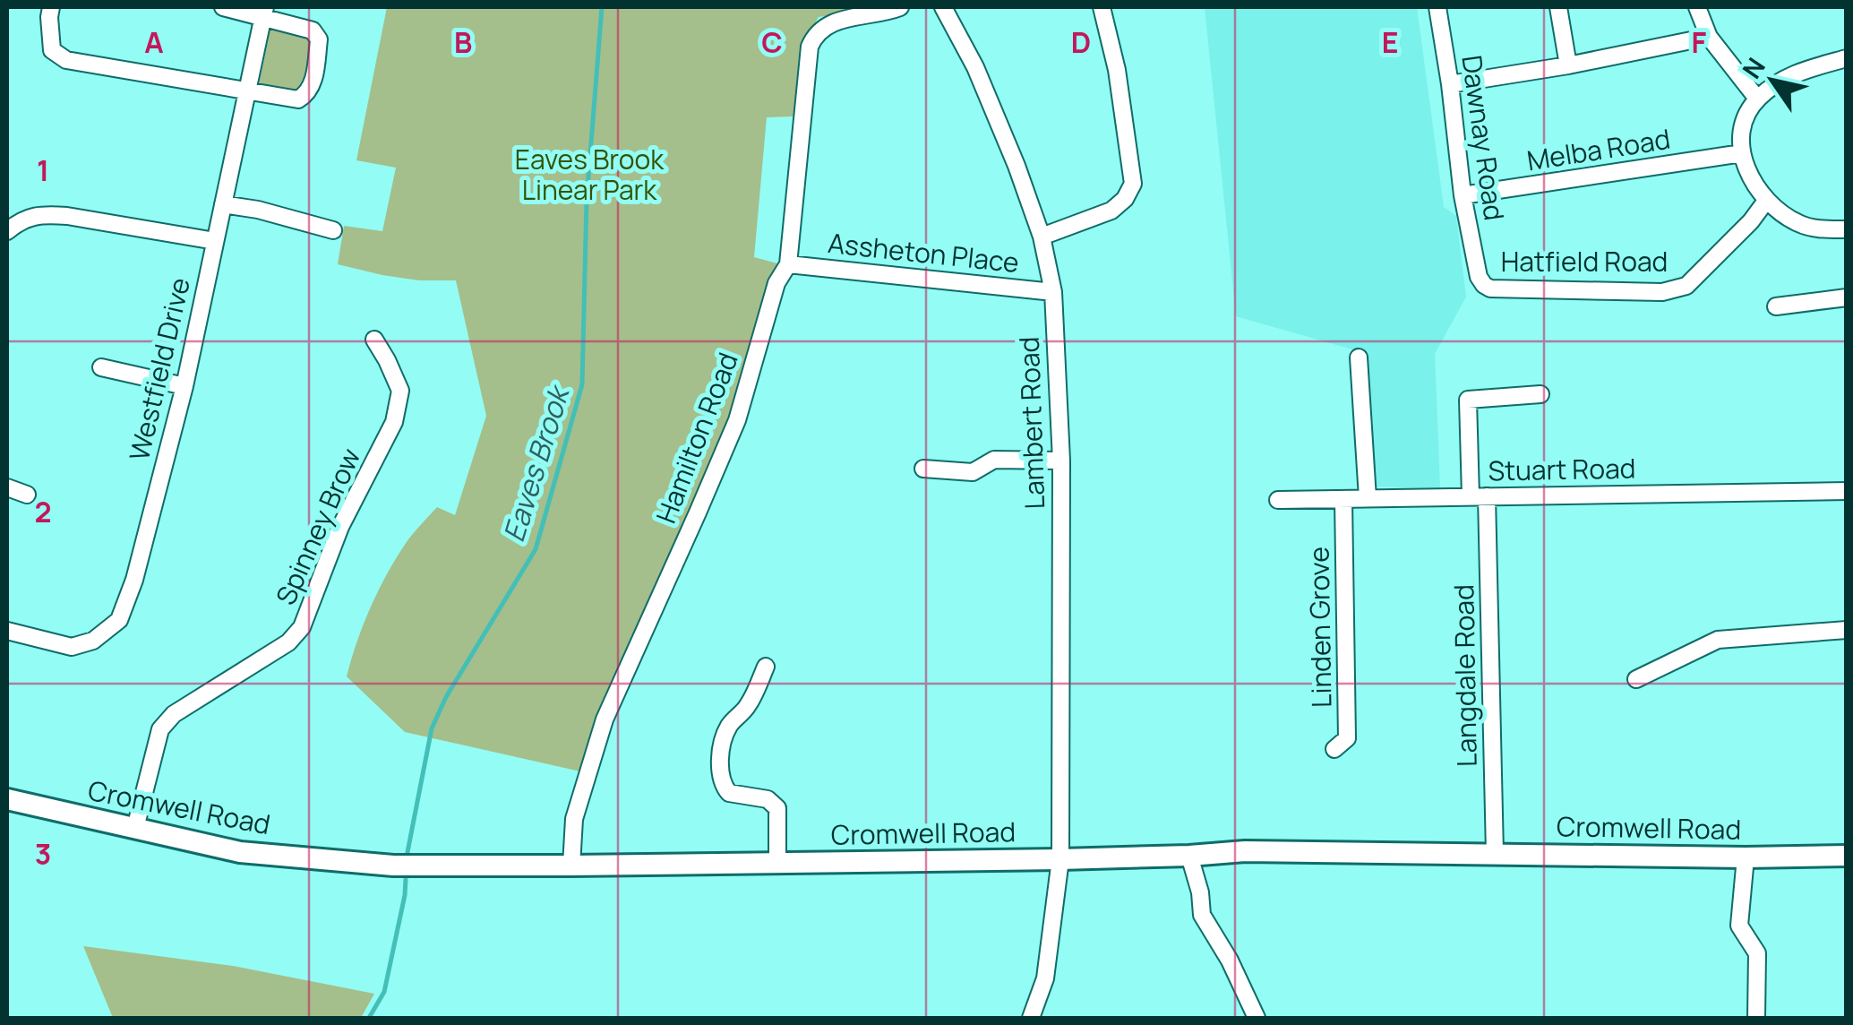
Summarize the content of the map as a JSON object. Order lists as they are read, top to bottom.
{
  "streets": {
    "street": [
      "Dawnay Road",
      "Melba Road",
      "Assheton Place",
      "Hatfield Road",
      "Westfield Drive",
      "Lambert Road",
      "Hamilton Road",
      "Stuart Road",
      "Spinney Brow",
      "Linden Grove",
      "Langdale Road",
      "Cromwell Road"
    ]
  },
  "crossings": [
    ["Dawnay Road", "Melba Road"],
    ["Dawnay Road", "Hatfield Road"],
    ["Assheton Place", "Lambert Road"],
    ["Assheton Place", "Hamilton Road"],
    ["Lambert Road", "Cromwell Road"],
    ["Hamilton Road", "Cromwell Road"],
    ["Stuart Road", "Linden Grove"],
    ["Stuart Road", "Langdale Road"],
    ["Spinney Brow", "Cromwell Road"],
    ["Langdale Road", "Cromwell Road"]
  ],
  "water": ["Eaves Brook"],
  "parks": ["Eaves Brook Linear Park"],
  "north": "top left",
  "grid": {
    "columns": [
      "A",
      "B",
      "C",
      "D",
      "E",
      "F"
    ],
    "rows": ["1", "2", "3"]
  }
}
